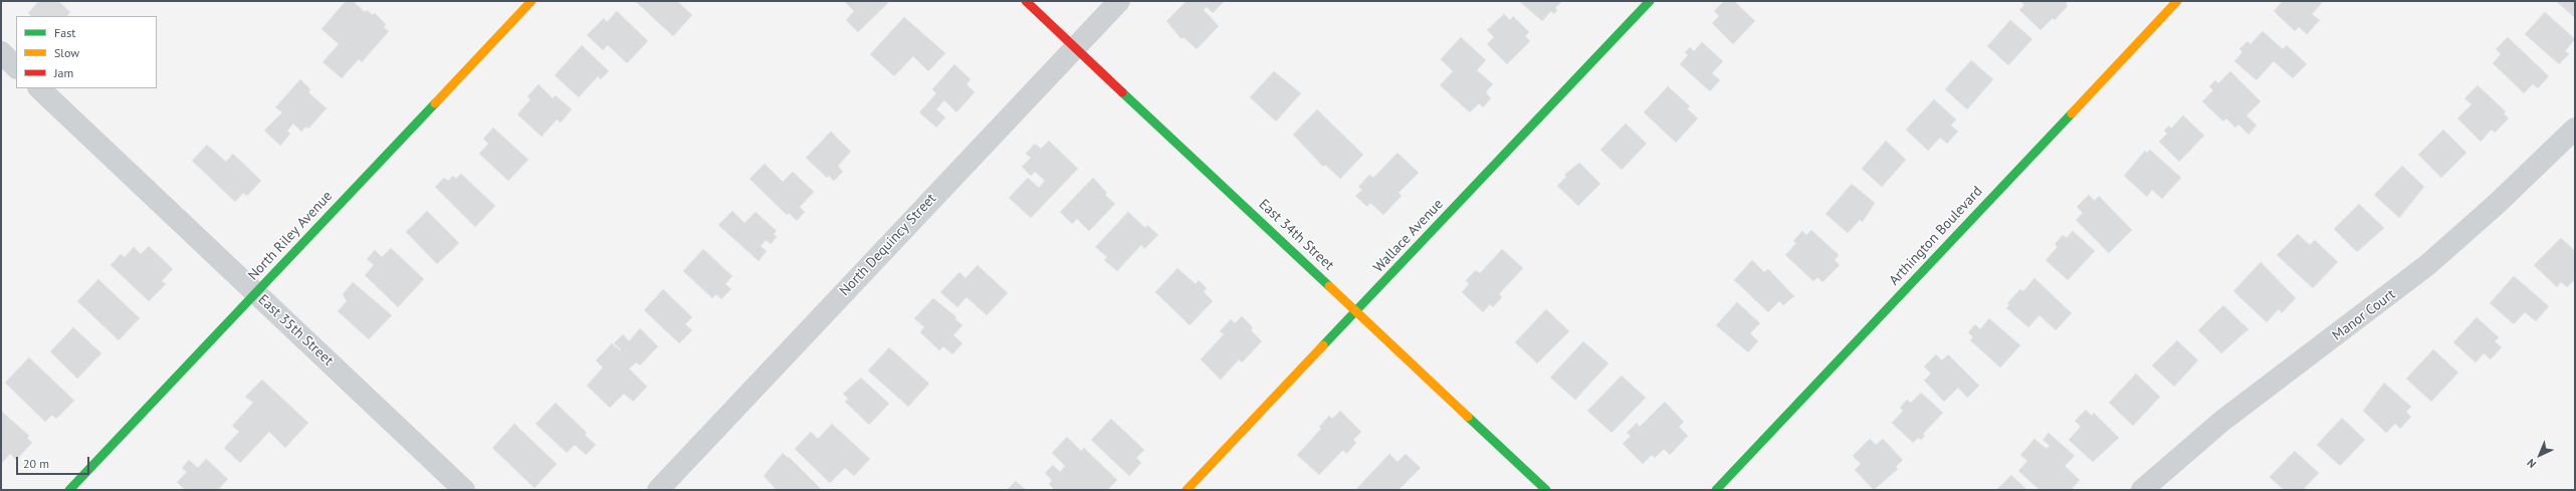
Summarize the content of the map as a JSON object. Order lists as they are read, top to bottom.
{
  "streets": {
    "street": [
      "East 34th Street",
      "North Riley Avenue",
      "Wallace Avenue",
      "Arthington Boulevard",
      "North Dequincy Street",
      "Manor Court",
      "East 35th Street"
    ]
  },
  "crossings": [
    ["East 34th Street", "Wallace Avenue"],
    ["East 34th Street", "North Dequincy Street"],
    ["North Riley Avenue", "East 35th Street"]
  ],
  "legend": ["Fast", "Slow", "Jam"],
  "scale_bar": "20 m",
  "north": "bottom left"
}
